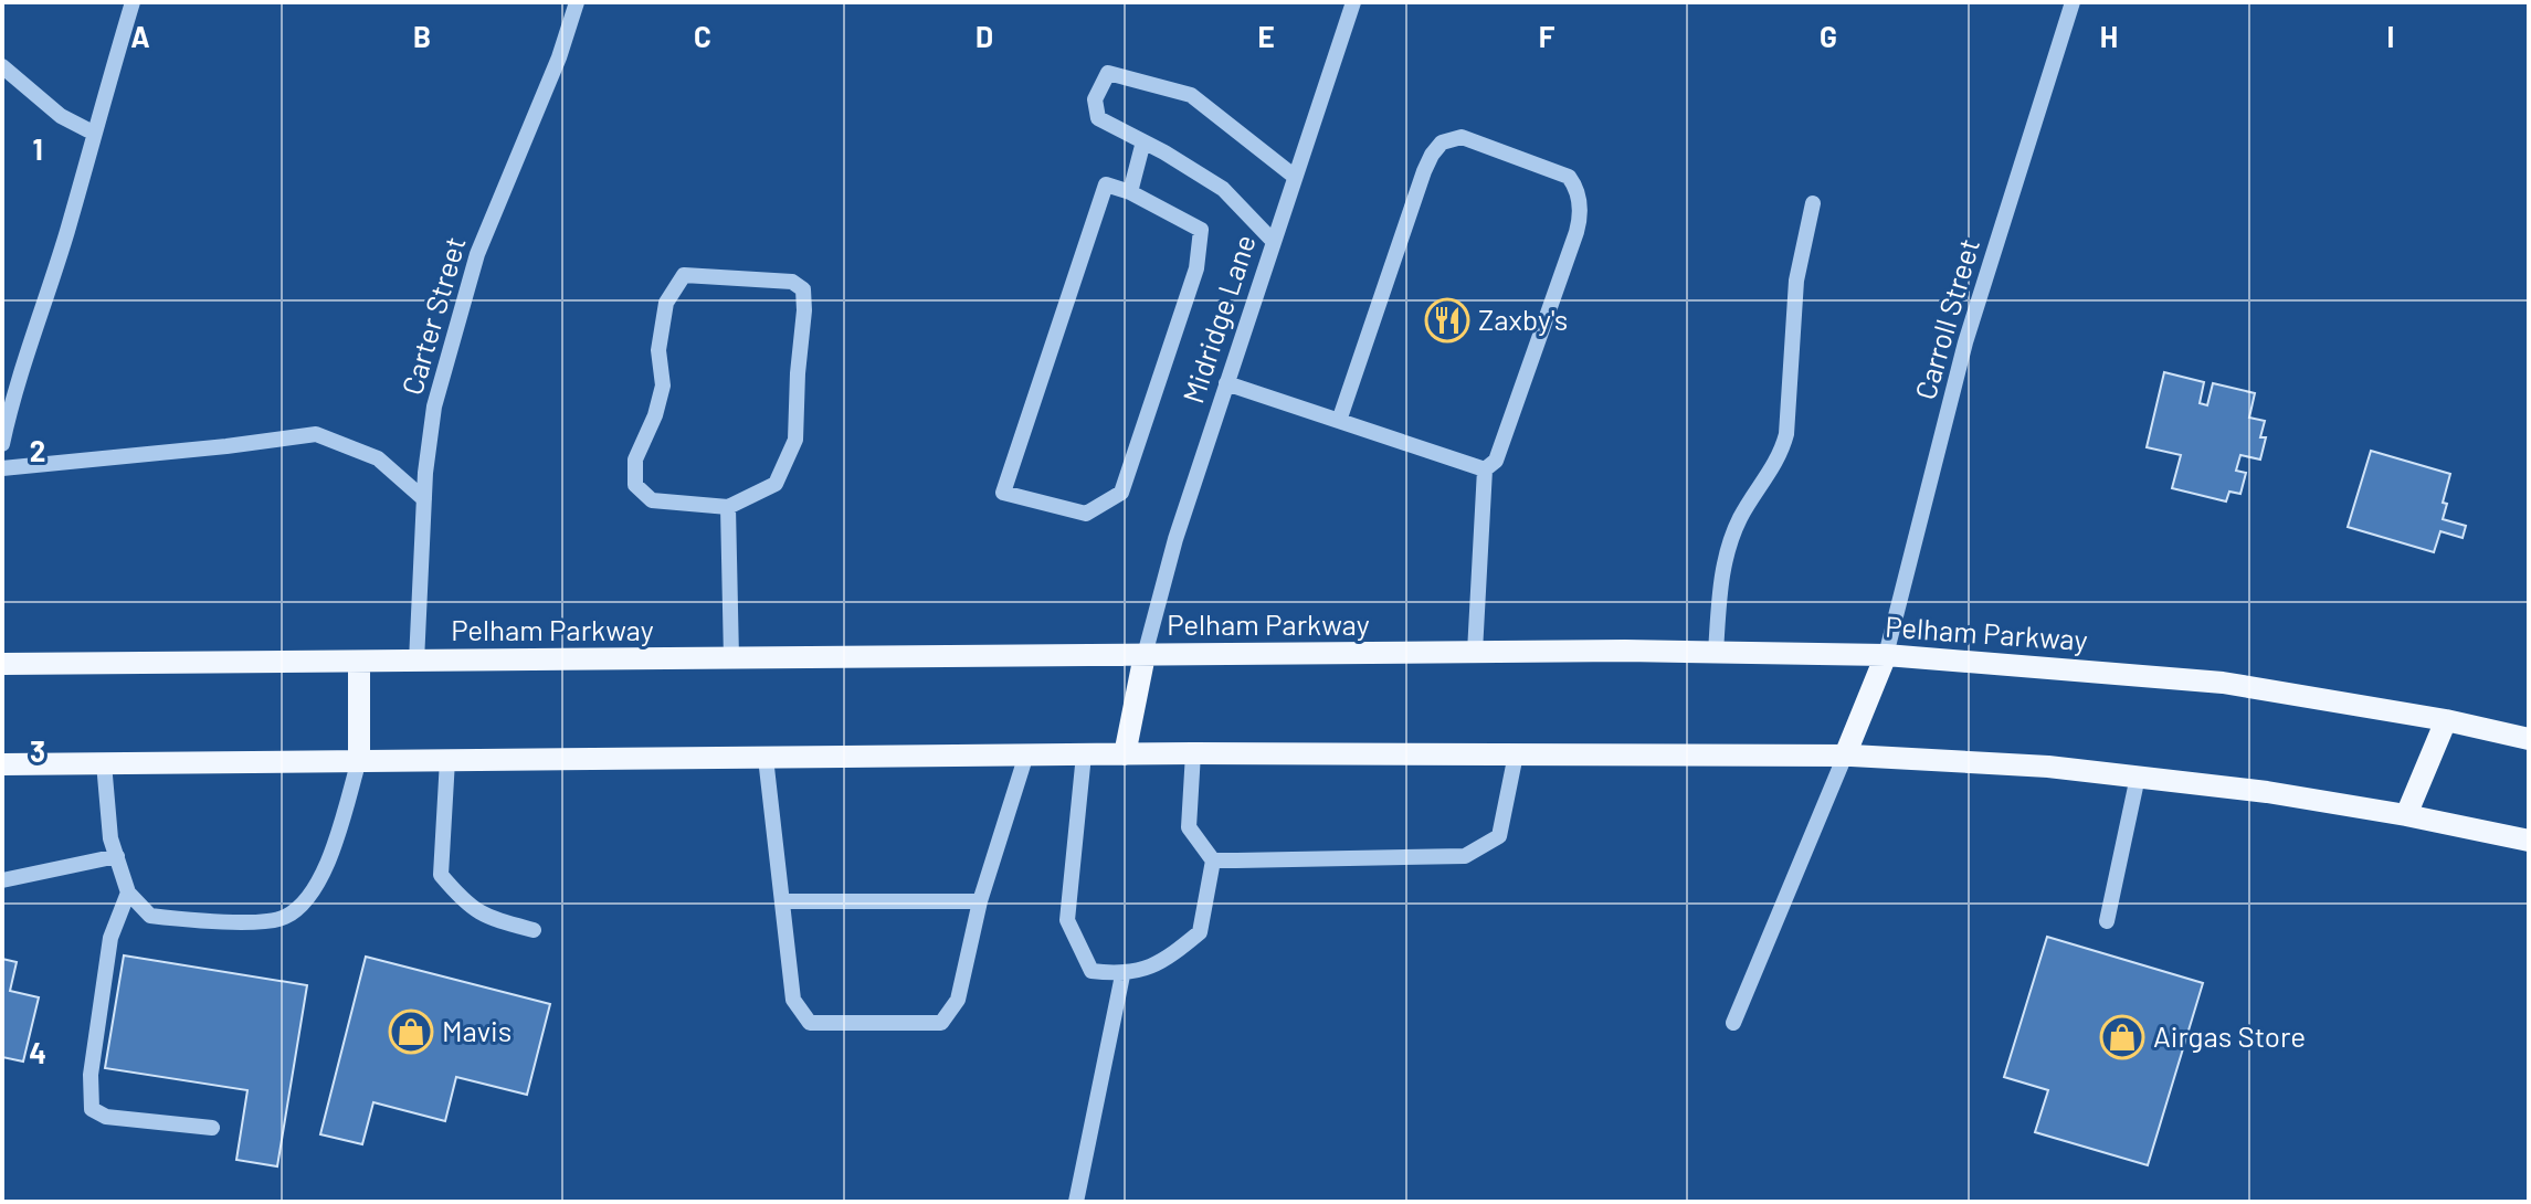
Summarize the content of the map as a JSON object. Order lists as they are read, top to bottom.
{
  "streets": {
    "main road": ["Pelham Parkway"],
    "street": ["Carter Street", "Midridge Lane", "Carroll Street"]
  },
  "crossings": [
    ["Carter Street", "Pelham Parkway"],
    ["Midridge Lane", "Pelham Parkway"],
    ["Carroll Street", "Pelham Parkway"]
  ],
  "places": {
    "restaurant": ["Zaxby's"],
    "shop": ["Mavis", "Airgas Store"]
  },
  "grid": {
    "columns": [
      "A",
      "B",
      "C",
      "D",
      "E",
      "F",
      "G",
      "H",
      "I"
    ],
    "rows": [
      "1",
      "2",
      "3",
      "4"
    ]
  }
}
